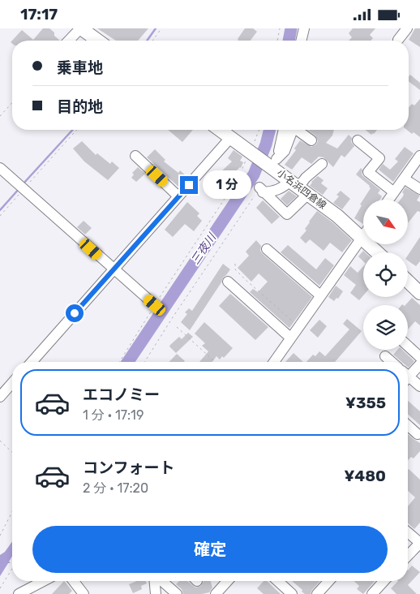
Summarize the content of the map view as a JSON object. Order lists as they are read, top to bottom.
{
  "streets": {
    "main road": ["小名浜四倉線"]
  },
  "water": ["三夜川"],
  "north": "bottom right",
  "page": {
    "status": "17:17",
    "banner": ["乗車地", "目的地"],
    "bubble": "1 分",
    "list": [
      {
        "name": "エコノミー",
        "note": "1 分 · 17:19",
        "value": "¥355"
      },
      {
        "name": "コンフォート",
        "note": "2 分 · 17:20",
        "value": "¥480"
      }
    ],
    "buttons": "確定"
  }
}
